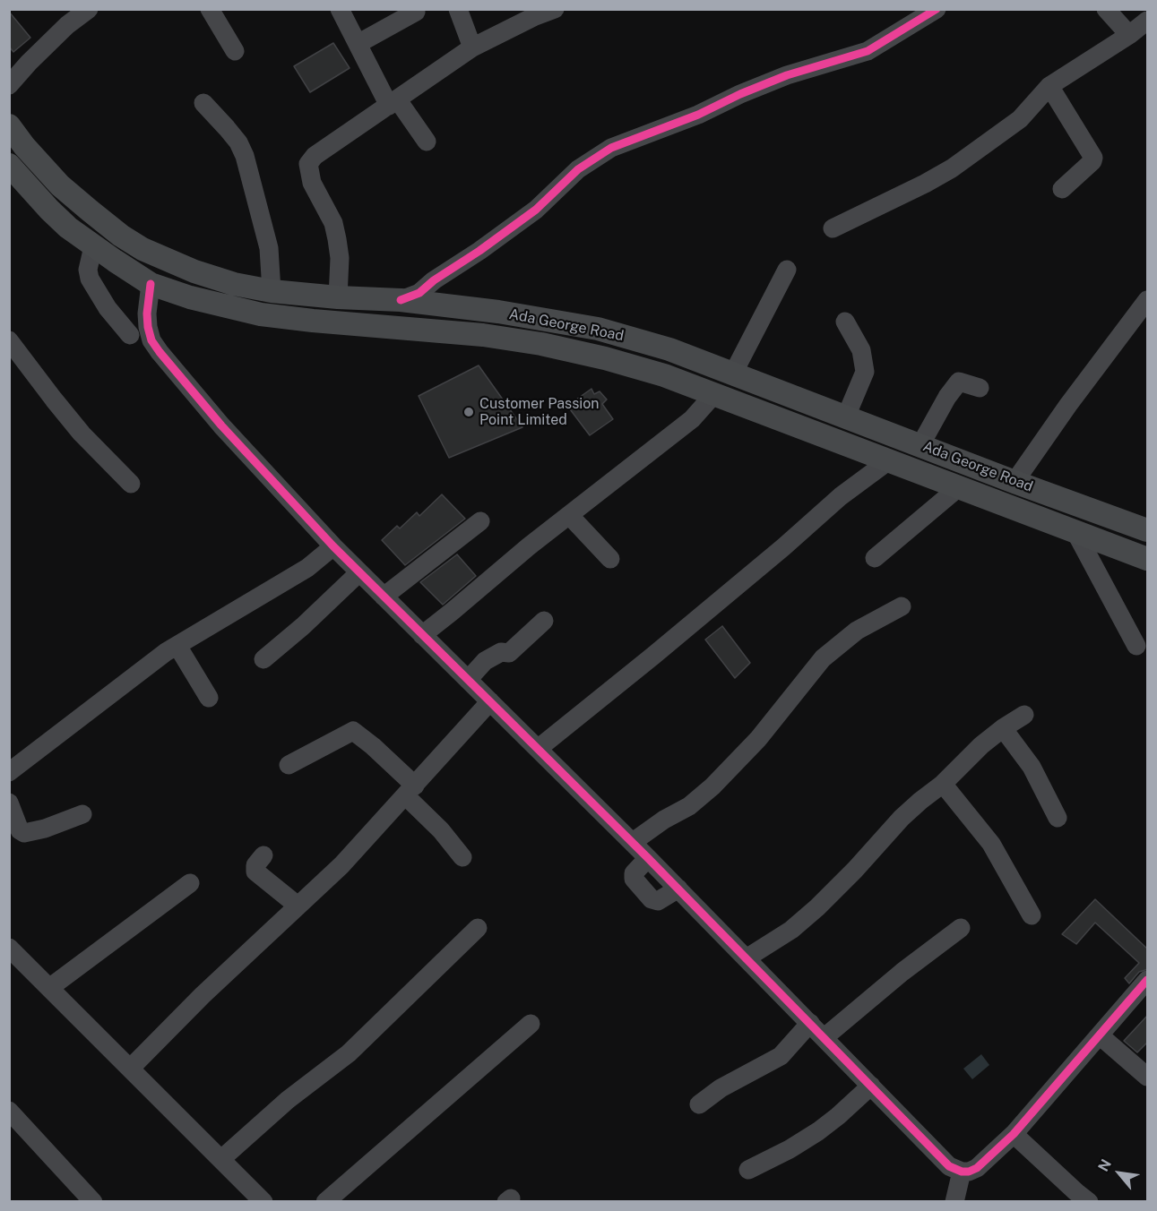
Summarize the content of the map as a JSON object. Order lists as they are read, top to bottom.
{
  "streets": {
    "main road": ["Ada George Road"]
  },
  "places": ["Customer Passion Point Limited"],
  "north": "top left"
}
